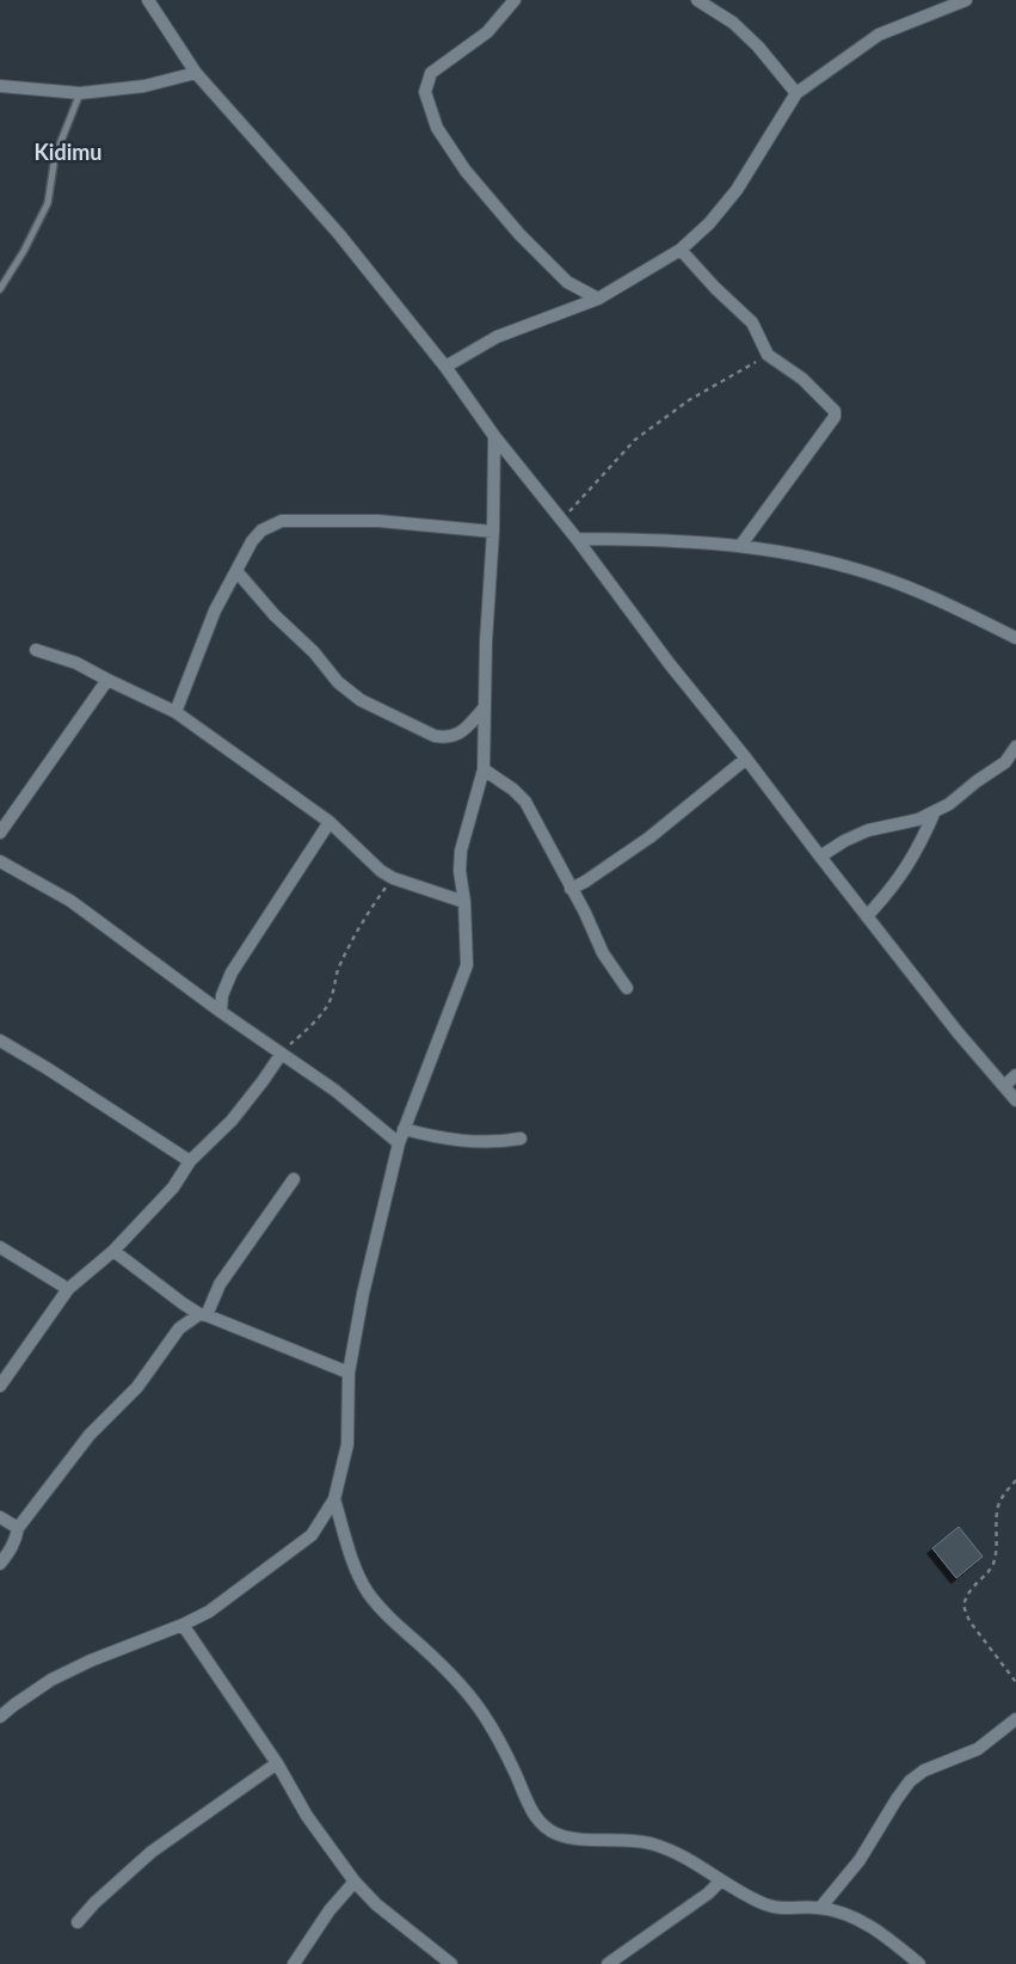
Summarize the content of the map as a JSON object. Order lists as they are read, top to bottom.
{
  "districts": ["Kidimu"]
}
